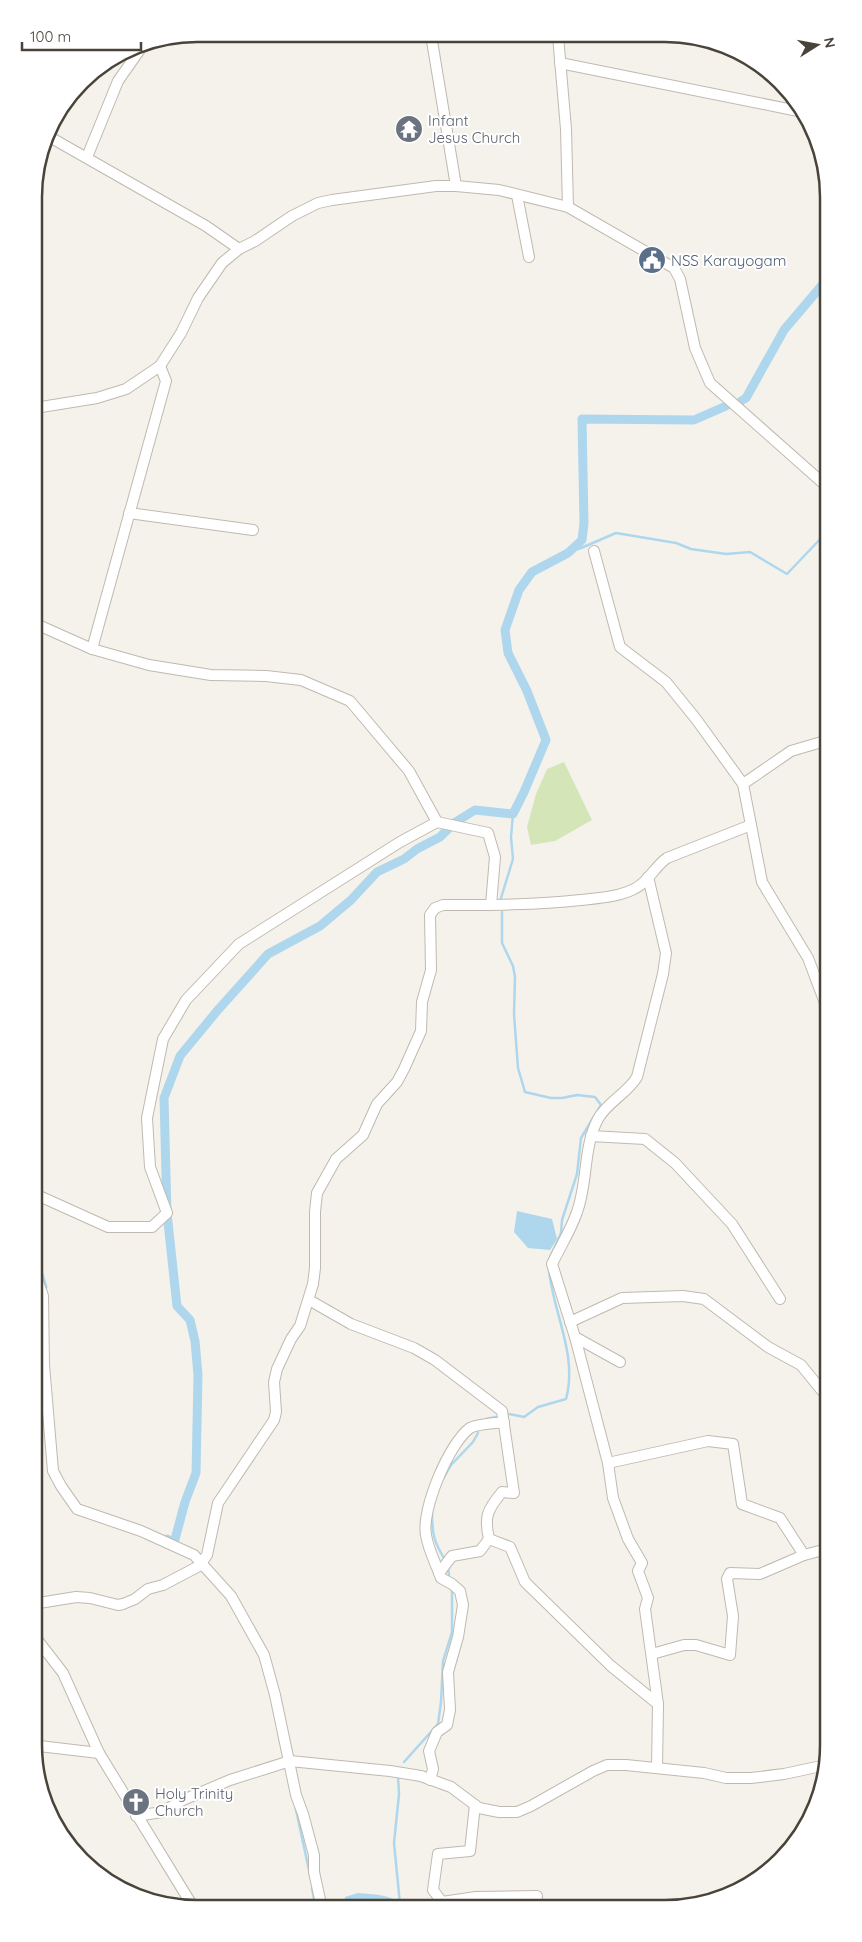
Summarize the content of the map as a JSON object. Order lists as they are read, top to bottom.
{
  "places": {
    "temple": ["Infant Jesus Church"],
    "public building": ["NSS Karayogam"],
    "church": ["Holy Trinity Church"]
  },
  "scale_bar": "100 m",
  "north": "right"
}
